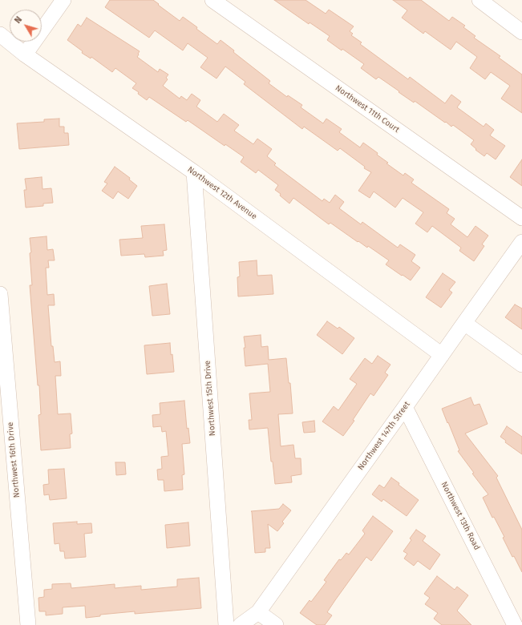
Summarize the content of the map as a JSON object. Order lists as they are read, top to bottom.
{
  "streets": {
    "street": [
      "Northwest 11th Court",
      "Northwest 12th Avenue",
      "Northwest 15th Drive",
      "Northwest 147th Street",
      "Northwest 16th Drive",
      "Northwest 13th Road"
    ]
  },
  "crossings": [
    ["Northwest 12th Avenue", "Northwest 15th Drive"],
    ["Northwest 12th Avenue", "Northwest 147th Street"],
    ["Northwest 147th Street", "Northwest 13th Road"]
  ],
  "north": "top left"
}
